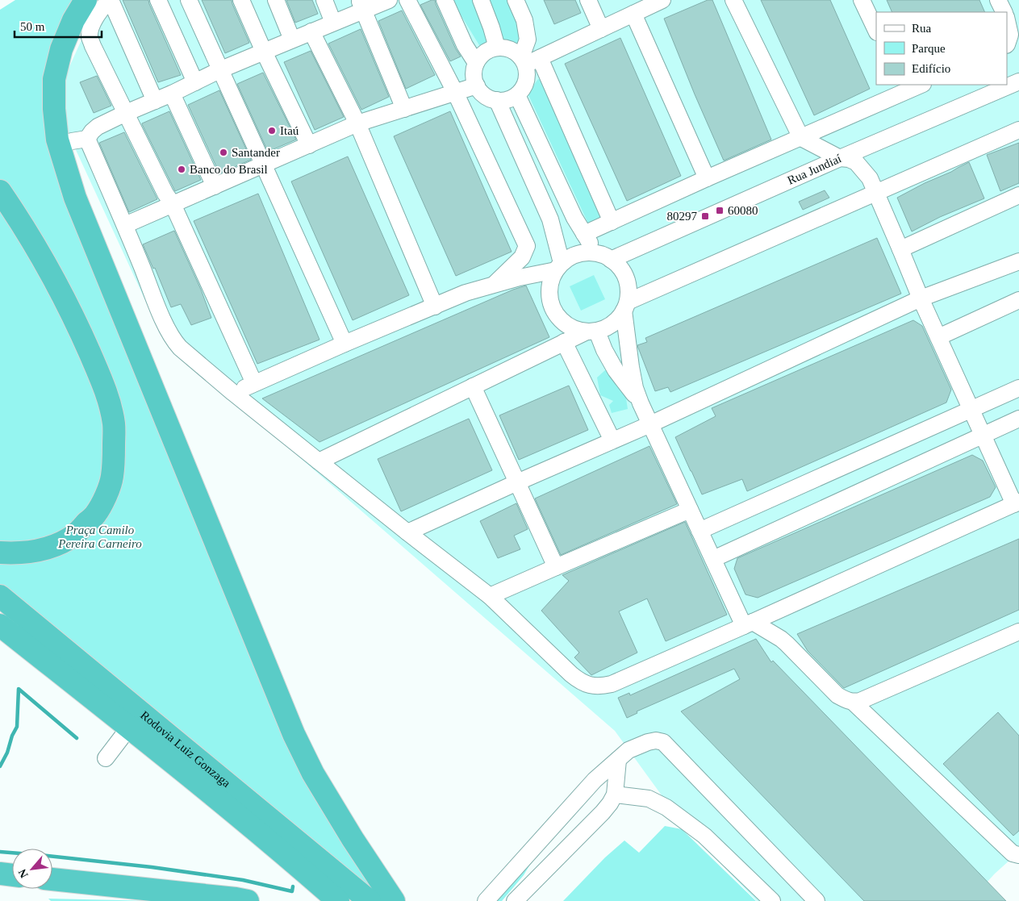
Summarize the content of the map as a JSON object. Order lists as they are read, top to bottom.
{
  "streets": {
    "highway": ["Rodovia Luiz Gonzaga"],
    "street": ["Rua Jundiaí"]
  },
  "parks": ["Praça Camilo Pereira Carneiro"],
  "places": {
    "other": ["Itaú", "Santander", "Banco do Brasil"],
    "transit": ["60080", "80297"]
  },
  "legend": ["Rua", "Parque", "Edifício"],
  "scale_bar": "50 m",
  "north": "bottom left"
}
